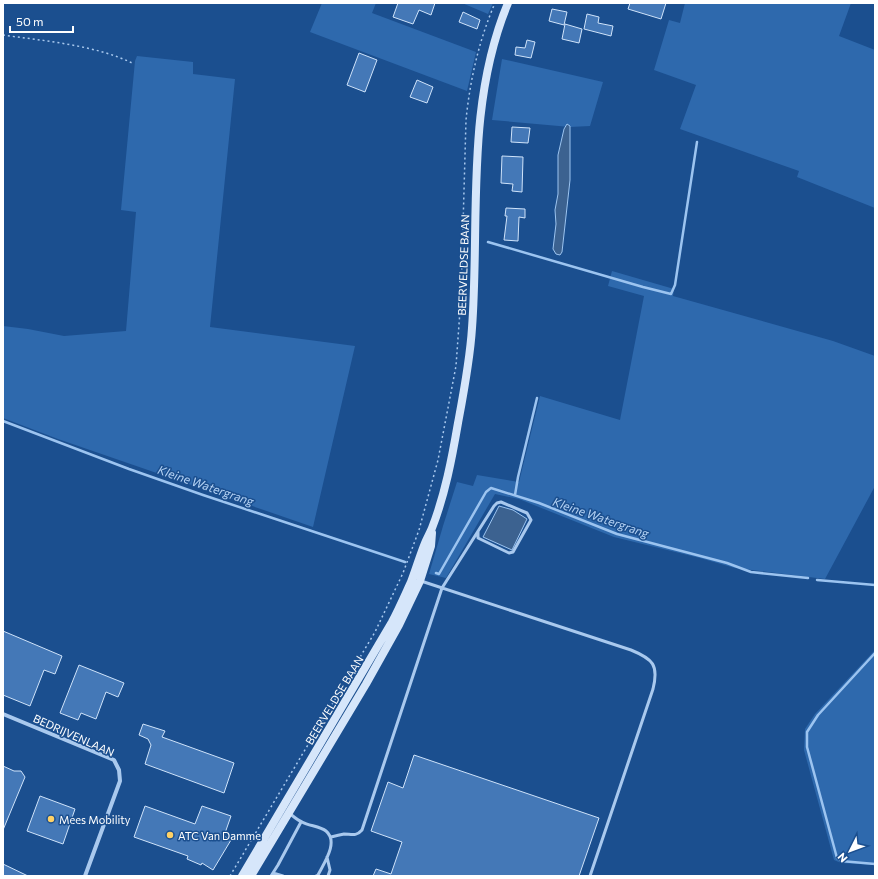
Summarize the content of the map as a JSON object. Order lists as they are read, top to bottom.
{
  "streets": {
    "main road": ["BEERVELDSE BAAN"],
    "street": ["BEDRIJVENLAAN"]
  },
  "water": ["Kleine Watergrang"],
  "places": ["Mees Mobility", "ATC Van Damme"],
  "scale_bar": "50 m",
  "north": "bottom left"
}
